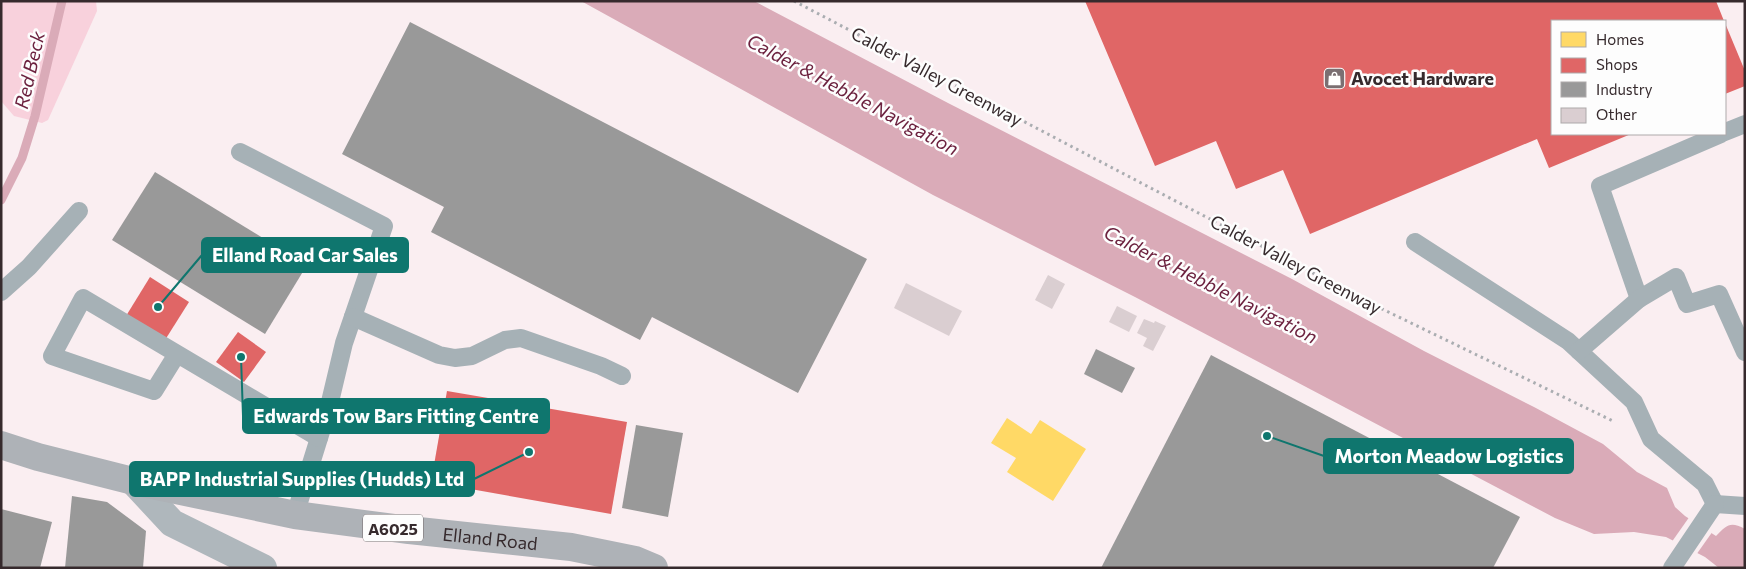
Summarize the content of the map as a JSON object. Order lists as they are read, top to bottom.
{
  "streets": {
    "main road": ["A6025", "Elland Road"],
    "path": ["Calder Valley Greenway"]
  },
  "water": ["Red Beck", "Calder & Hebble Navigation"],
  "places": {
    "shop": ["Avocet Hardware"],
    "other": [
      "Elland Road Car Sales",
      "Edwards Tow Bars Fitting Centre",
      "Morton Meadow Logistics",
      "BAPP Industrial Supplies (Hudds) Ltd"
    ]
  },
  "legend": [
    "Homes",
    "Shops",
    "Industry",
    "Other"
  ]
}
